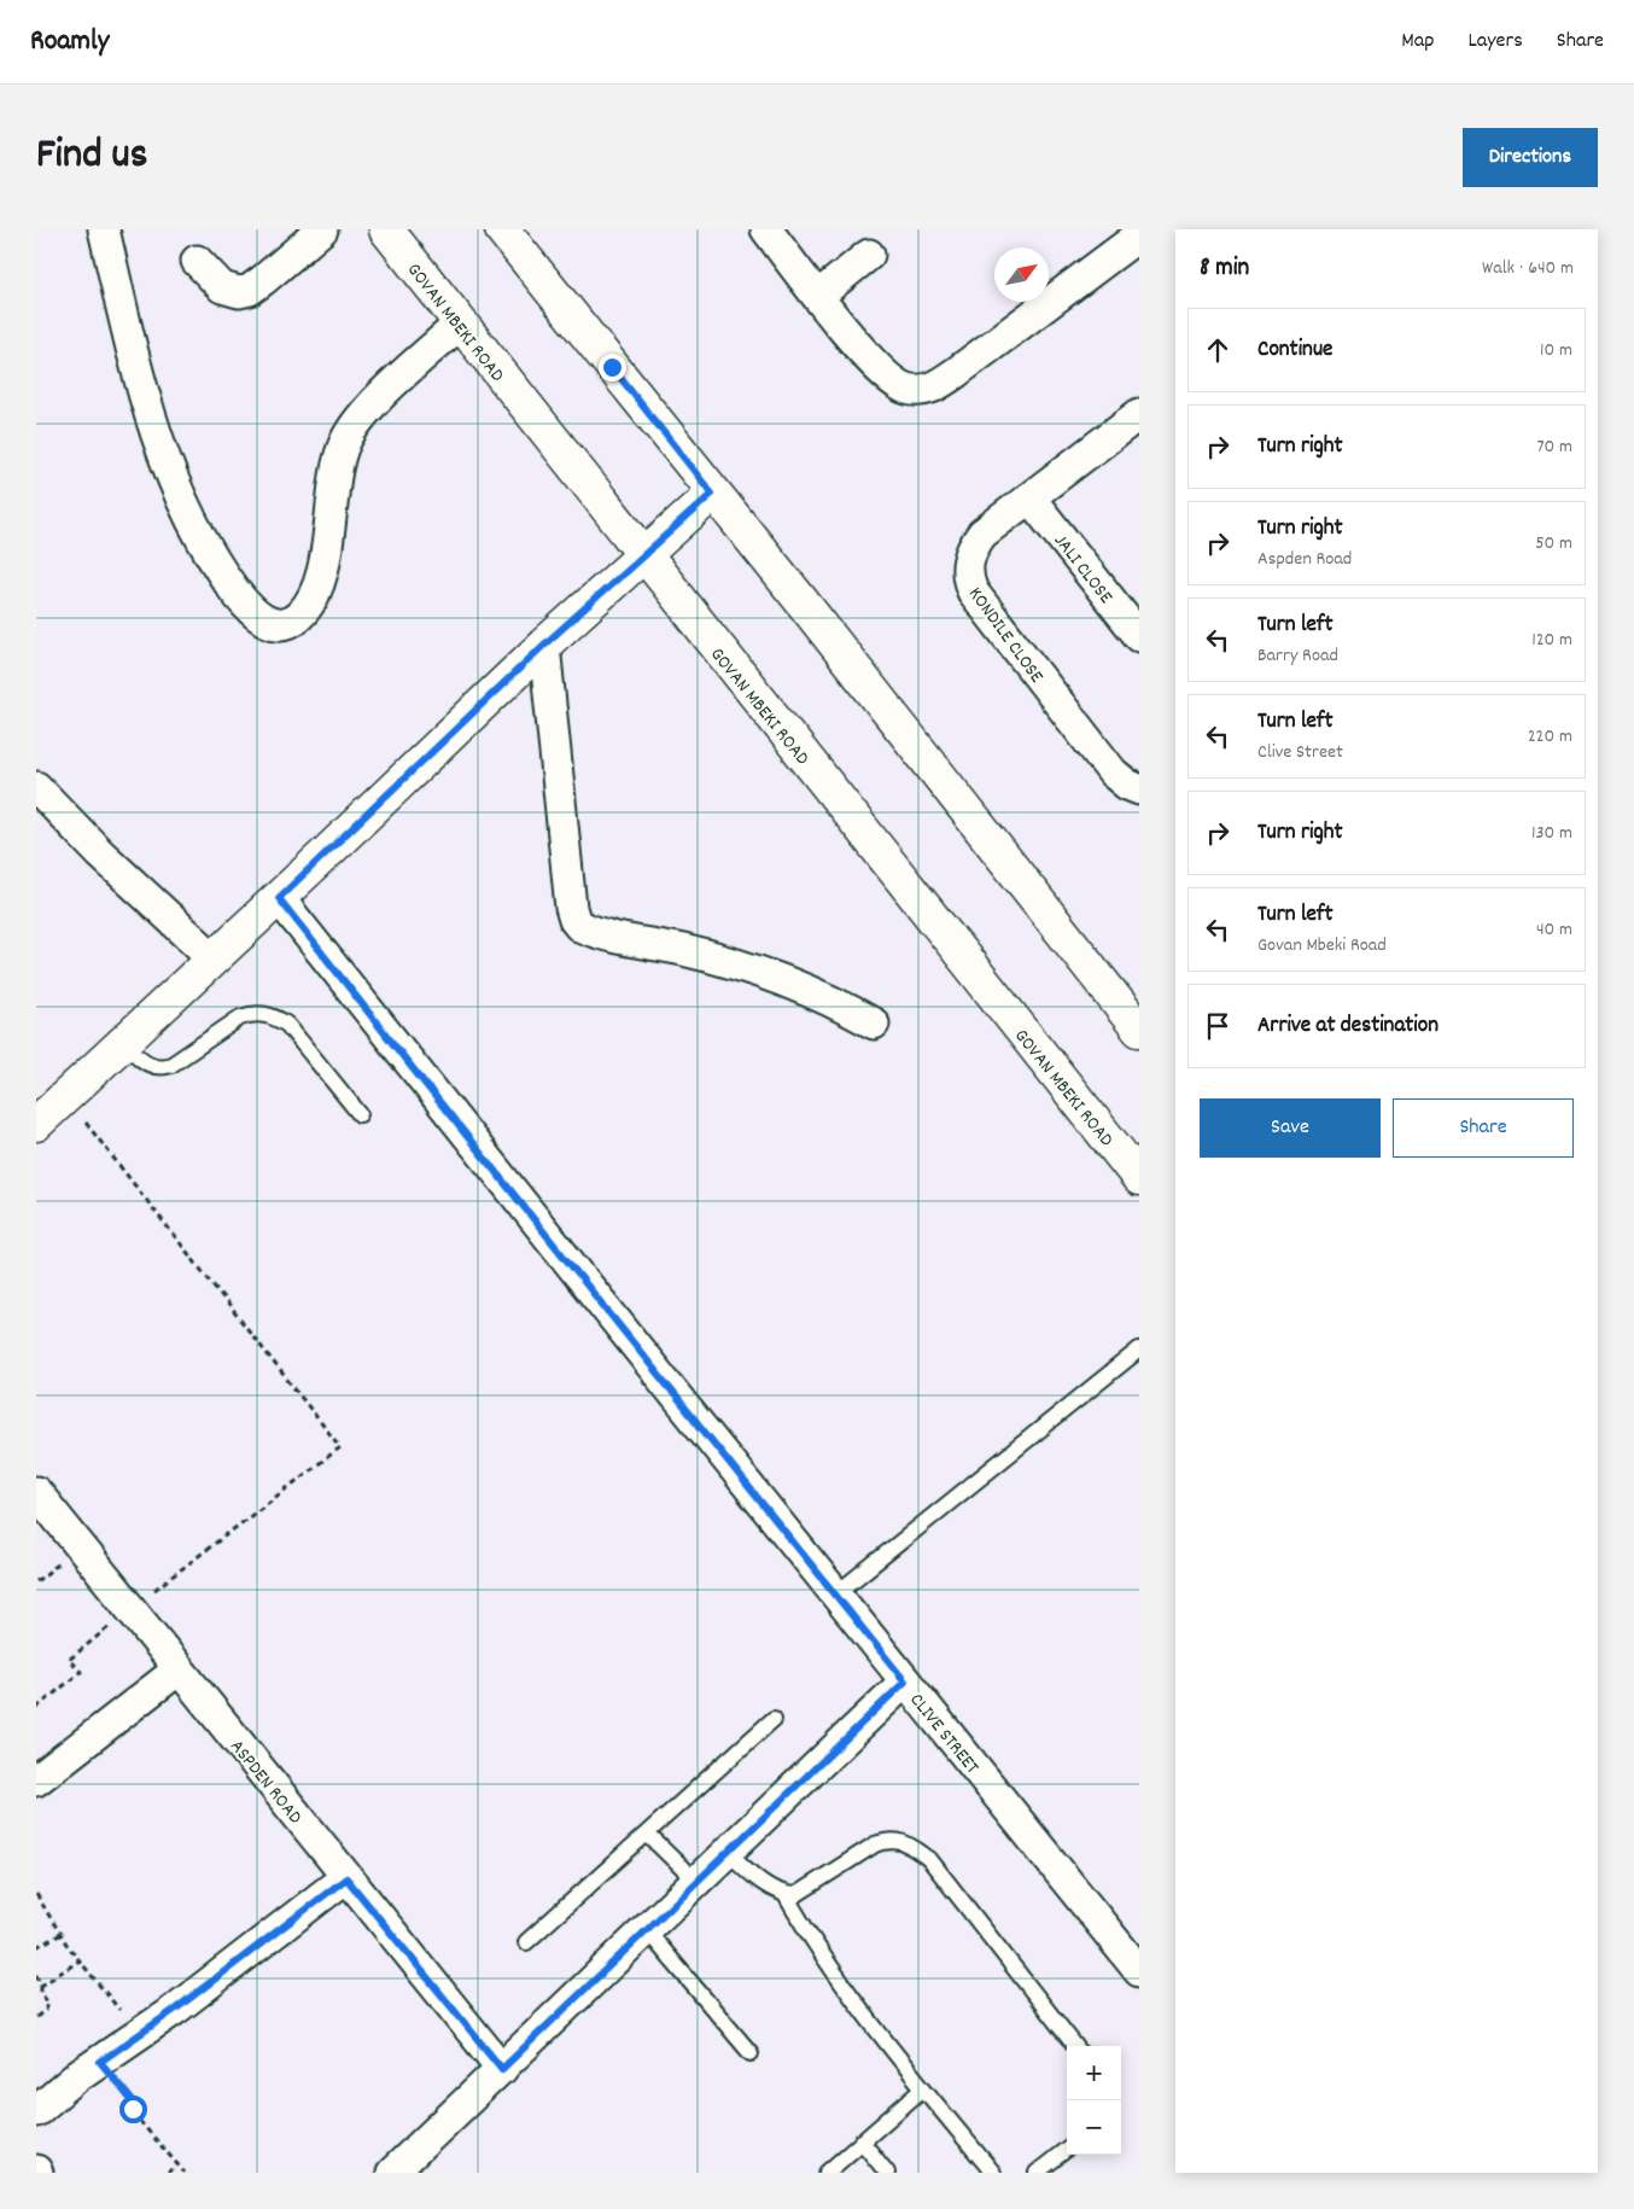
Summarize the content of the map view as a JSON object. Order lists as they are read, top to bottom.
{
  "streets": {
    "main road": ["GOVAN MBEKI ROAD"],
    "street": [
      "JALI CLOSE",
      "KONDILE CLOSE",
      "CLIVE STREET",
      "ASPDEN ROAD"
    ]
  },
  "crossings": [
    ["JALI CLOSE", "KONDILE CLOSE"]
  ],
  "north": "top right",
  "page": {
    "header": "Roamly",
    "nav": ["Map", "Layers", "Share"],
    "title": "Find us",
    "buttons": [
      "Directions",
      ["Save", "Share"]
    ],
    "heading": ["8 min", "Walk · 640 m"],
    "list": [
      ["Continue", "10 m"],
      ["Turn right", "70 m"],
      ["Turn right", "Aspden Road", "50 m"],
      ["Turn left", "Barry Road", "120 m"],
      ["Turn left", "Clive Street", "220 m"],
      ["Turn right", "130 m"],
      ["Turn left", "Govan Mbeki Road", "40 m"],
      "Arrive at destination"
    ],
    "map_buttons": ["+", "−"]
  }
}
